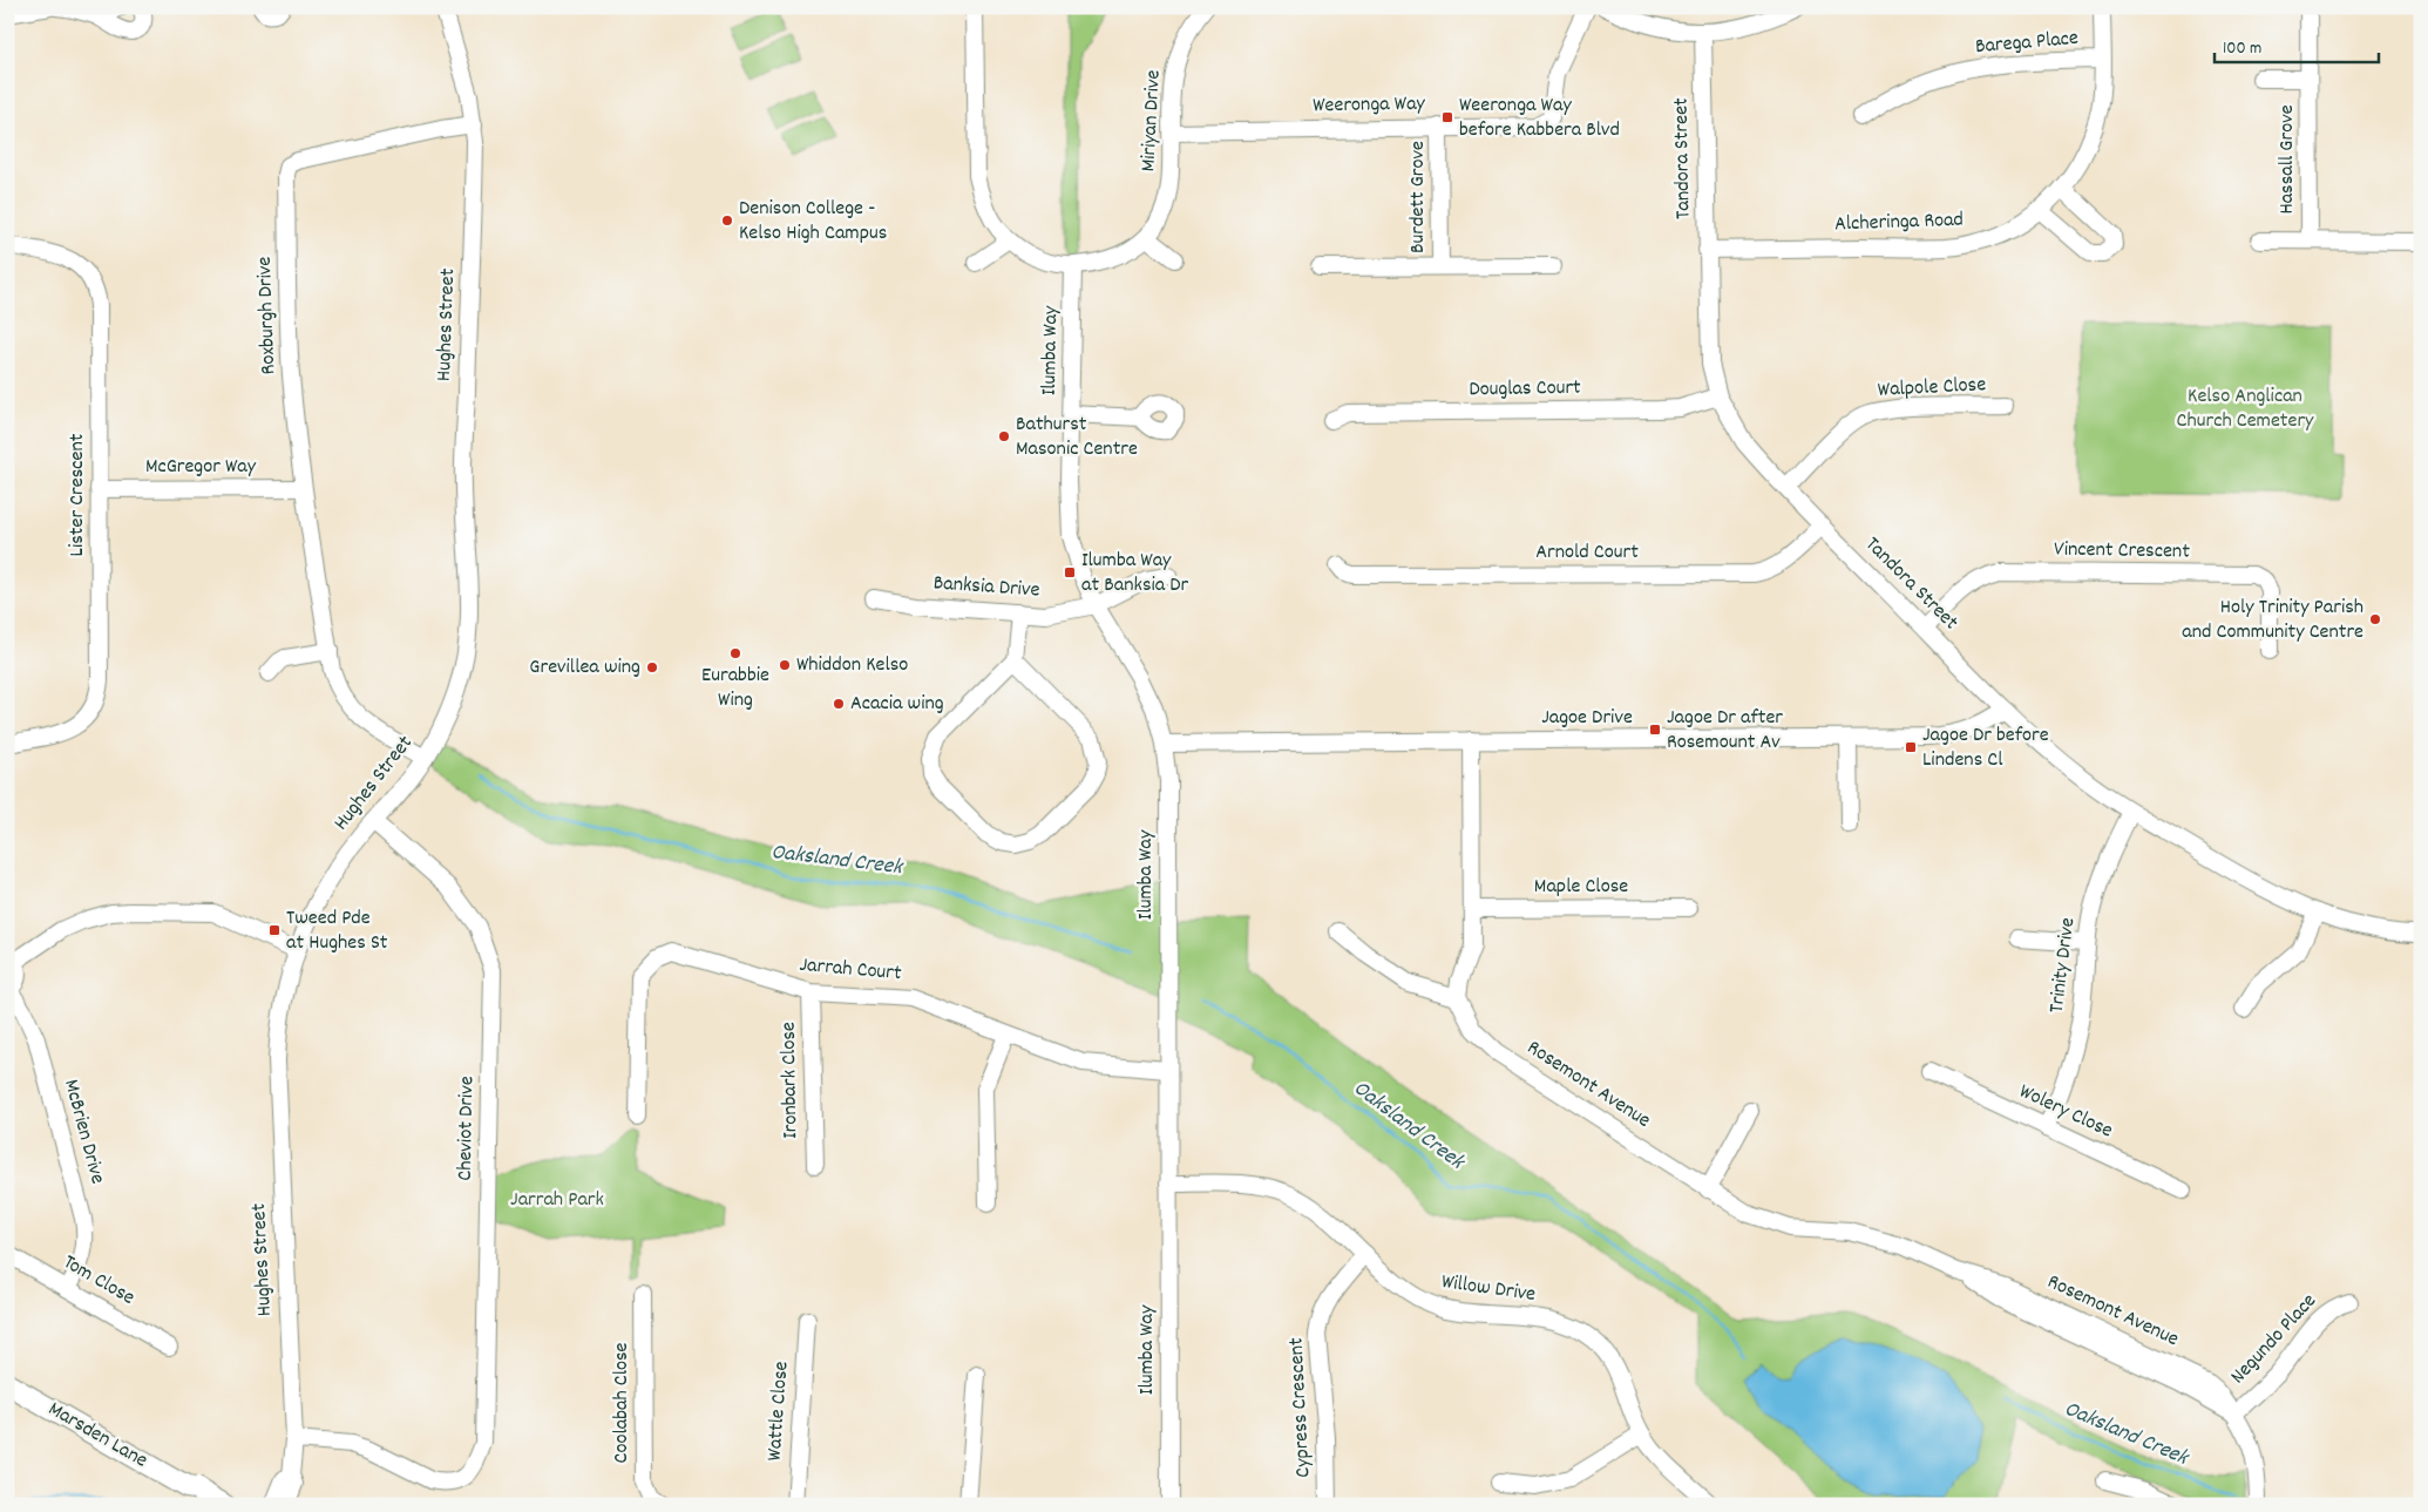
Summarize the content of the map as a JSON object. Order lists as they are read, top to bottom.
{
  "streets": {
    "main road": ["Marsden Lane"],
    "street": [
      "Barega Place",
      "Weeronga Way",
      "Miriyan Drive",
      "Tandora Street",
      "Hassall Grove",
      "Burdett Grove",
      "Alcheringa Road",
      "Roxburgh Drive",
      "Hughes Street",
      "Ilumba Way",
      "Walpole Close",
      "Douglas Court",
      "McGregor Way",
      "Lister Crescent",
      "Vincent Crescent",
      "Arnold Court",
      "Banksia Drive",
      "Jagoe Drive",
      "Maple Close",
      "Trinity Drive",
      "Jarrah Court",
      "Ironbark Close",
      "Rosemont Avenue",
      "Wolery Close",
      "Cheviot Drive",
      "McBrien Drive",
      "Tom Close",
      "Willow Drive",
      "Negundo Place",
      "Coolabah Close",
      "Cypress Crescent",
      "Wattle Close"
    ]
  },
  "crossings": [
    ["Barega Place", "Alcheringa Road"],
    ["Weeronga Way", "Miriyan Drive"],
    ["Weeronga Way", "Burdett Grove"],
    ["Tandora Street", "Alcheringa Road"],
    ["Tandora Street", "Walpole Close"],
    ["Tandora Street", "Douglas Court"],
    ["Tandora Street", "Vincent Crescent"],
    ["Tandora Street", "Arnold Court"],
    ["Tandora Street", "Jagoe Drive"],
    ["Tandora Street", "Trinity Drive"],
    ["Roxburgh Drive", "Hughes Street"],
    ["Roxburgh Drive", "McGregor Way"],
    ["Hughes Street", "Cheviot Drive"],
    ["Ilumba Way", "Banksia Drive"],
    ["Ilumba Way", "Jagoe Drive"],
    ["Ilumba Way", "Jarrah Court"],
    ["Ilumba Way", "Willow Drive"],
    ["McGregor Way", "Lister Crescent"],
    ["Trinity Drive", "Wolery Close"],
    ["Jarrah Court", "Ironbark Close"],
    ["Rosemont Avenue", "Negundo Place"],
    ["McBrien Drive", "Tom Close"],
    ["Willow Drive", "Cypress Crescent"]
  ],
  "water": ["Oaksland Creek"],
  "parks": ["Kelso Anglican Church Cemetery", "Jarrah Park"],
  "places": {
    "transit": [
      "Weeronga Way before Kabbera Blvd",
      "Ilumba Way at Banksia Dr",
      "Jagoe Dr after Rosemount Av",
      "Jagoe Dr before Lindens Cl",
      "Tweed Pde at Hughes St"
    ],
    "other": [
      "Denison College - Kelso High Campus",
      "Bathurst Masonic Centre",
      "Holy Trinity Parish and Community Centre",
      "Eurabbie Wing",
      "Whiddon Kelso",
      "Grevillea wing",
      "Acacia wing"
    ]
  },
  "scale_bar": "100 m"
}
